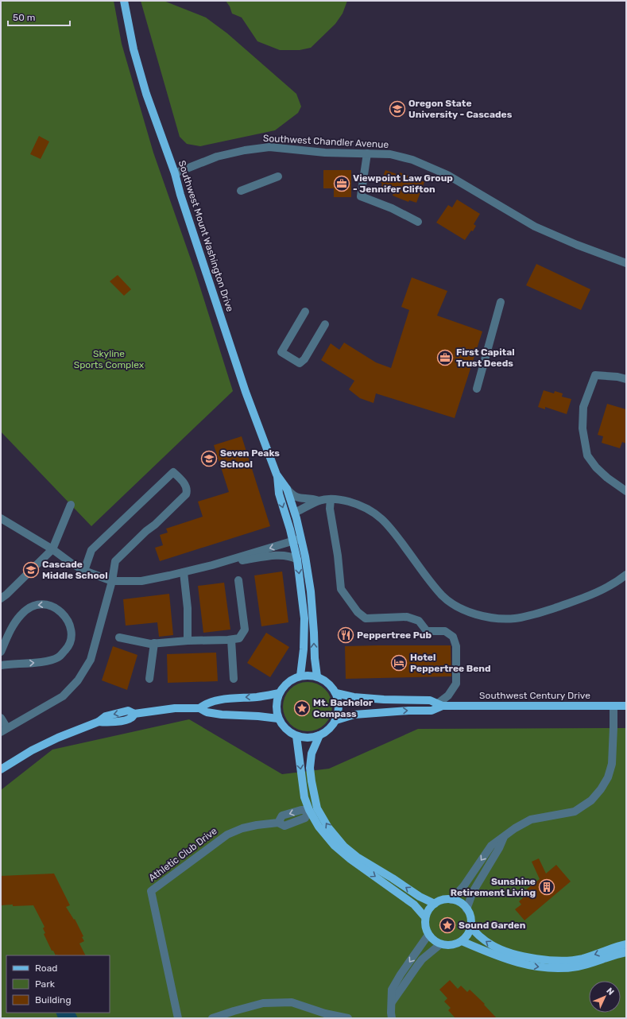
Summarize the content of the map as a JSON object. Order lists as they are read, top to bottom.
{
  "streets": {
    "main road": ["Southwest Mount Washington Drive", "Southwest Century Drive"],
    "street": ["Southwest Chandler Avenue", "Athletic Club Drive"]
  },
  "crossings": [
    ["Southwest Chandler Avenue", "Southwest Mount Washington Drive"],
    ["Southwest Mount Washington Drive", "Southwest Century Drive"]
  ],
  "parks": ["Skyline Sports Complex"],
  "places": {
    "school or university": ["Oregon State University - Cascades", "Seven Peaks School", "Cascade Middle School"],
    "office": ["Viewpoint Law Group - Jennifer Clifton", "First Capital Trust Deeds"],
    "restaurant": ["Peppertree Pub"],
    "hotel": ["Hotel Peppertree Bend"],
    "place": ["Mt. Bachelor Compass", "Sound Garden"],
    "building": ["Sunshine Retirement Living"]
  },
  "legend": ["Road", "Park", "Building"],
  "scale_bar": "50 m",
  "north": "top right"
}
